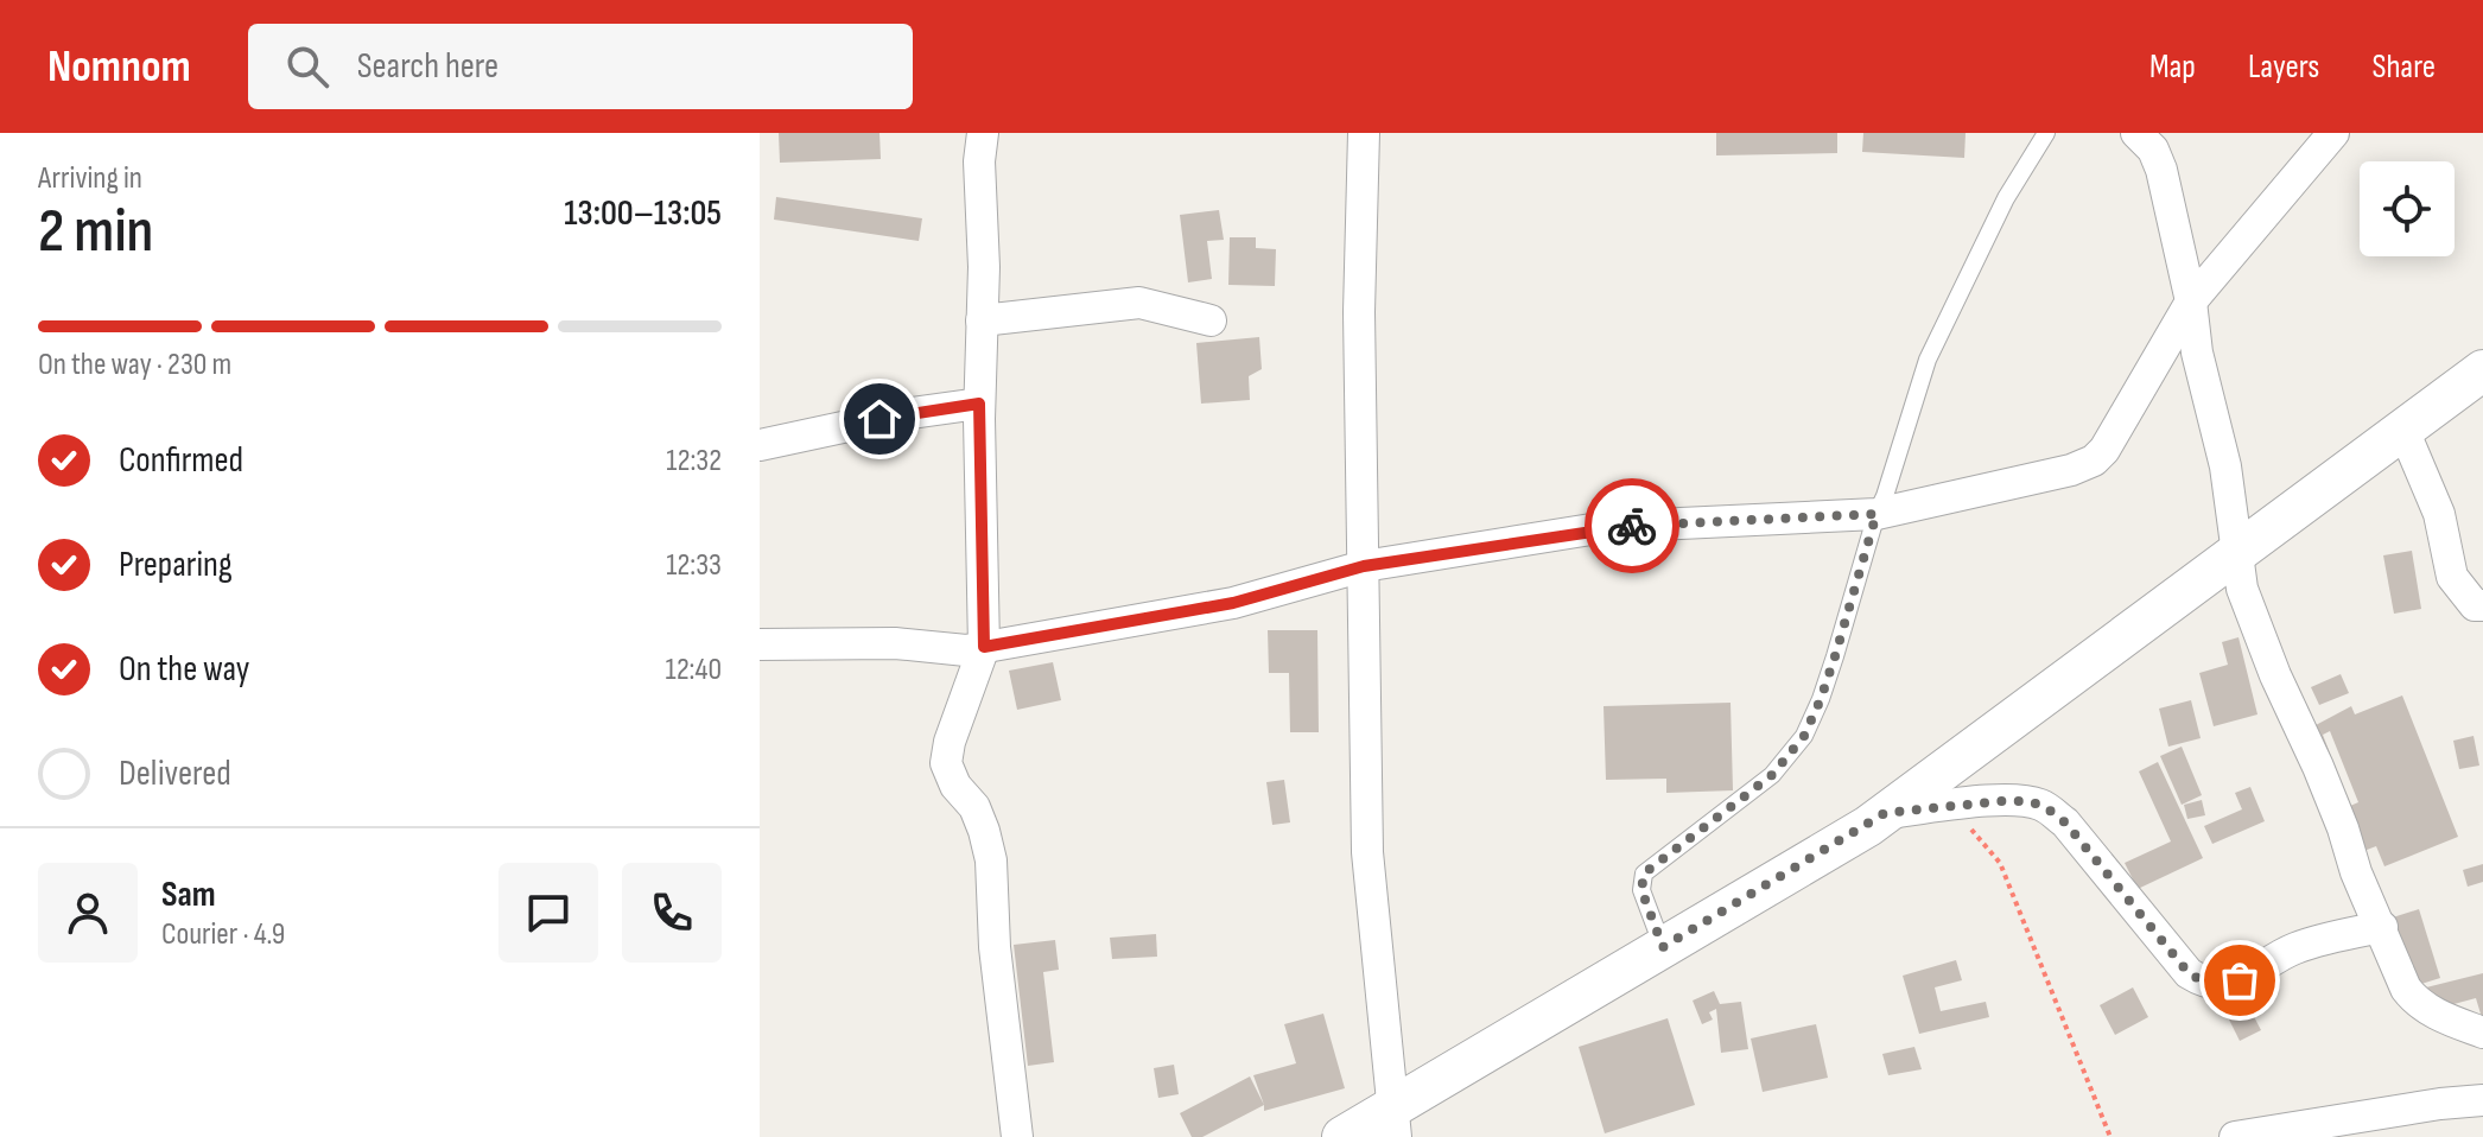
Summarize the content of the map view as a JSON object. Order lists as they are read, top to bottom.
{
  "page": {
    "header": "Nomnom",
    "search": "Search here",
    "nav": ["Map", "Layers", "Share"],
    "heading": ["2 min", "Arriving in", "13:00–13:05"],
    "panel": ["Sam", "Courier · 4.9"],
    "bar": "On the way · 230 m",
    "list": [
      ["Confirmed", "12:32"],
      ["Preparing", "12:33"],
      ["On the way", "12:40"],
      "Delivered"
    ]
  }
}
